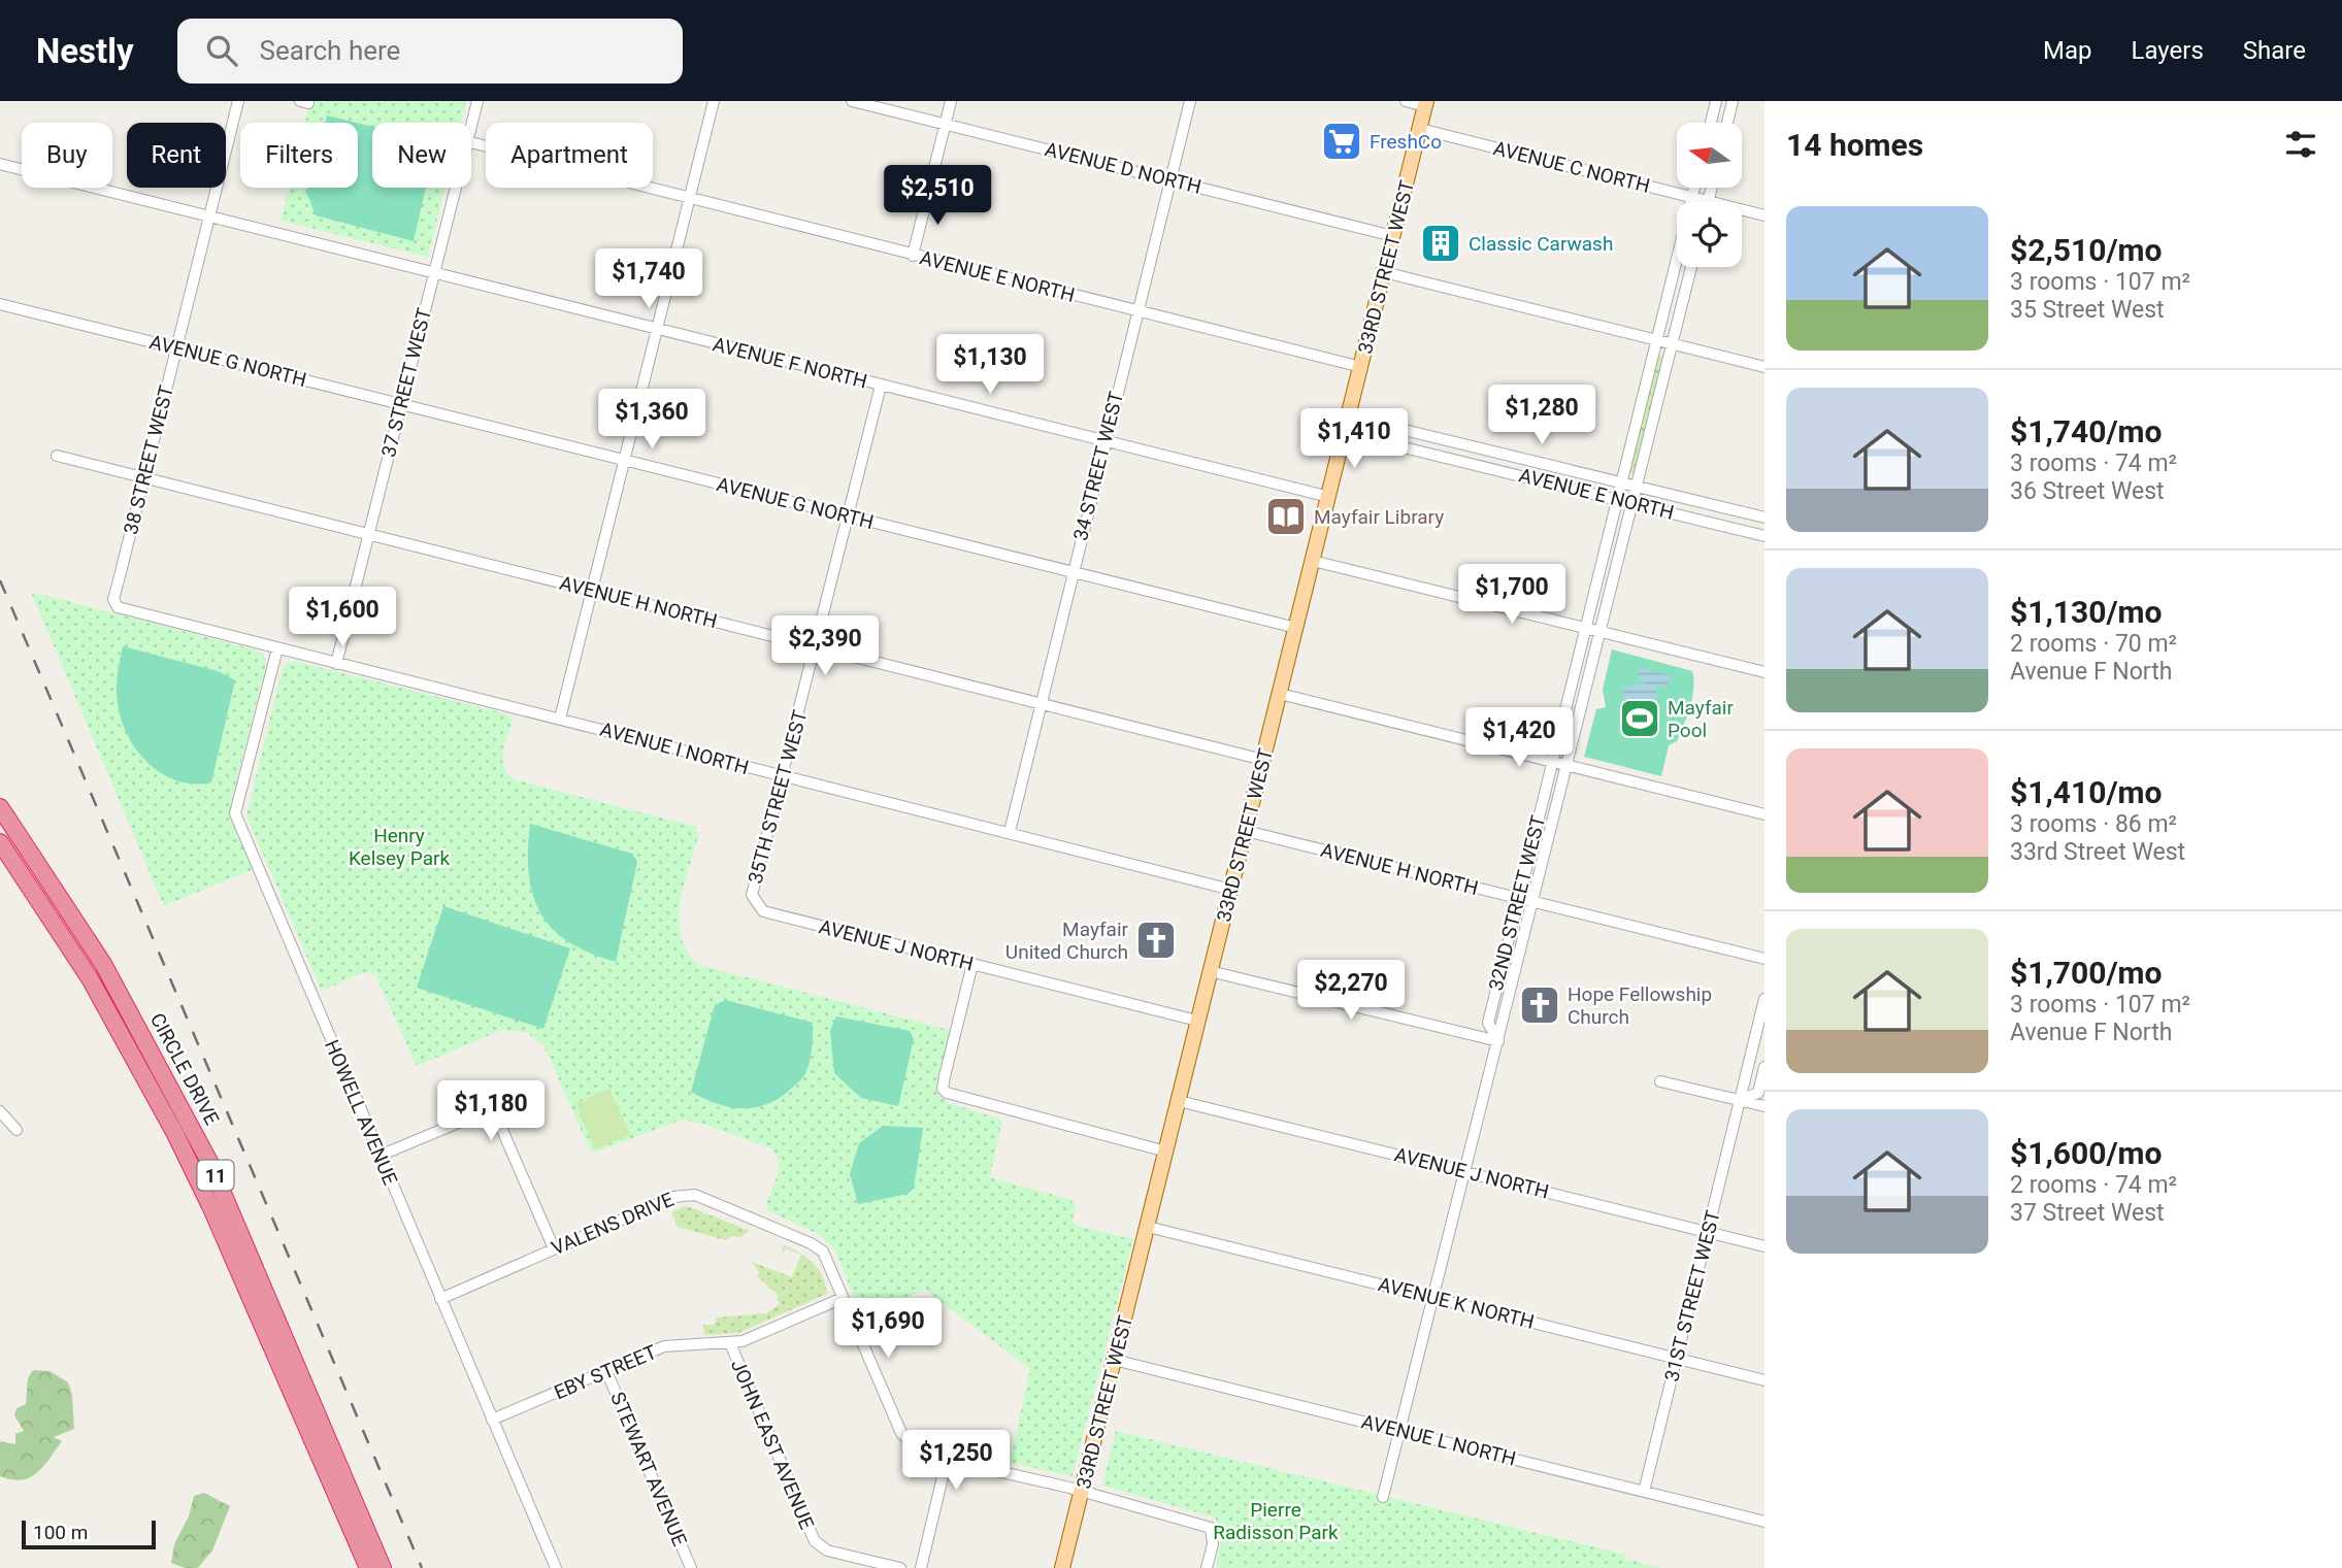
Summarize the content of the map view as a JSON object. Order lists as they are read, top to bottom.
{
  "streets": {
    "highway": ["CIRCLE DRIVE", "11"],
    "main road": ["33RD STREET WEST"],
    "street": [
      "AVENUE C NORTH",
      "AVENUE D NORTH",
      "AVENUE E NORTH",
      "AVENUE G NORTH",
      "AVENUE F NORTH",
      "37 STREET WEST",
      "38 STREET WEST",
      "34 STREET WEST",
      "AVENUE H NORTH",
      "AVENUE I NORTH",
      "35TH STREET WEST",
      "32ND STREET WEST",
      "AVENUE J NORTH",
      "HOWELL AVENUE",
      "VALENS DRIVE",
      "31ST STREET WEST",
      "AVENUE K NORTH",
      "EBY STREET",
      "AVENUE L NORTH",
      "JOHN EAST AVENUE",
      "STEWART AVENUE"
    ]
  },
  "crossings": [
    ["AVENUE C NORTH", "33RD STREET WEST"],
    ["AVENUE C NORTH", "32ND STREET WEST"],
    ["AVENUE D NORTH", "33RD STREET WEST"],
    ["AVENUE D NORTH", "34 STREET WEST"],
    ["33RD STREET WEST", "AVENUE E NORTH"],
    ["33RD STREET WEST", "AVENUE G NORTH"],
    ["33RD STREET WEST", "AVENUE F NORTH"],
    ["33RD STREET WEST", "AVENUE H NORTH"],
    ["33RD STREET WEST", "AVENUE I NORTH"],
    ["33RD STREET WEST", "AVENUE J NORTH"],
    ["33RD STREET WEST", "VALENS DRIVE"],
    ["33RD STREET WEST", "AVENUE K NORTH"],
    ["33RD STREET WEST", "AVENUE L NORTH"],
    ["AVENUE E NORTH", "34 STREET WEST"],
    ["AVENUE E NORTH", "32ND STREET WEST"],
    ["AVENUE G NORTH", "37 STREET WEST"],
    ["AVENUE G NORTH", "38 STREET WEST"],
    ["AVENUE G NORTH", "34 STREET WEST"],
    ["AVENUE G NORTH", "35TH STREET WEST"],
    ["AVENUE F NORTH", "37 STREET WEST"],
    ["AVENUE F NORTH", "38 STREET WEST"],
    ["AVENUE F NORTH", "34 STREET WEST"],
    ["AVENUE F NORTH", "35TH STREET WEST"],
    ["37 STREET WEST", "AVENUE H NORTH"],
    ["37 STREET WEST", "AVENUE I NORTH"],
    ["38 STREET WEST", "AVENUE H NORTH"],
    ["38 STREET WEST", "AVENUE I NORTH"],
    ["34 STREET WEST", "AVENUE H NORTH"],
    ["34 STREET WEST", "AVENUE I NORTH"],
    ["AVENUE H NORTH", "35TH STREET WEST"],
    ["AVENUE H NORTH", "32ND STREET WEST"],
    ["AVENUE I NORTH", "35TH STREET WEST"],
    ["AVENUE I NORTH", "HOWELL AVENUE"],
    ["35TH STREET WEST", "AVENUE J NORTH"],
    ["32ND STREET WEST", "AVENUE J NORTH"],
    ["32ND STREET WEST", "AVENUE K NORTH"],
    ["32ND STREET WEST", "AVENUE L NORTH"],
    ["AVENUE J NORTH", "31ST STREET WEST"],
    ["HOWELL AVENUE", "VALENS DRIVE"],
    ["HOWELL AVENUE", "EBY STREET"],
    ["VALENS DRIVE", "EBY STREET"],
    ["31ST STREET WEST", "AVENUE K NORTH"],
    ["31ST STREET WEST", "AVENUE L NORTH"],
    ["EBY STREET", "JOHN EAST AVENUE"],
    ["EBY STREET", "STEWART AVENUE"]
  ],
  "parks": ["Henry Kelsey Park", "Pierre Radisson Park"],
  "places": {
    "supermarket": ["FreshCo"],
    "building": ["Classic Carwash"],
    "library": ["Mayfair Library"],
    "sports": ["Mayfair Pool"],
    "church": ["Mayfair United Church", "Hope Fellowship Church"]
  },
  "scale_bar": "100 m",
  "north": "left",
  "page": {
    "header": "Nestly",
    "search": "Search here",
    "nav": ["Map", "Layers", "Share"],
    "heading": "14 homes",
    "chip": [
      "Buy",
      "Rent",
      "Filters",
      "New",
      "Apartment"
    ],
    "price": [
      "$2,510",
      "$1,740",
      "$1,130",
      "$1,280",
      "$1,360",
      "$1,410",
      "$1,700",
      "$1,600",
      "$2,390",
      "$1,420",
      "$2,270",
      "$1,180",
      "$1,690",
      "$1,250"
    ],
    "list": [
      {
        "name": "$2,510/mo",
        "note": "3 rooms · 107 m² · 35 Street West"
      },
      {
        "name": "$1,740/mo",
        "note": "3 rooms · 74 m² · 36 Street West"
      },
      {
        "name": "$1,130/mo",
        "note": "2 rooms · 70 m² · Avenue F North"
      },
      {
        "name": "$1,410/mo",
        "note": "3 rooms · 86 m² · 33rd Street West"
      },
      {
        "name": "$1,700/mo",
        "note": "3 rooms · 107 m² · Avenue F North"
      },
      {
        "name": "$1,600/mo",
        "note": "2 rooms · 74 m² · 37 Street West"
      }
    ],
    "scale": "100 m"
  }
}
